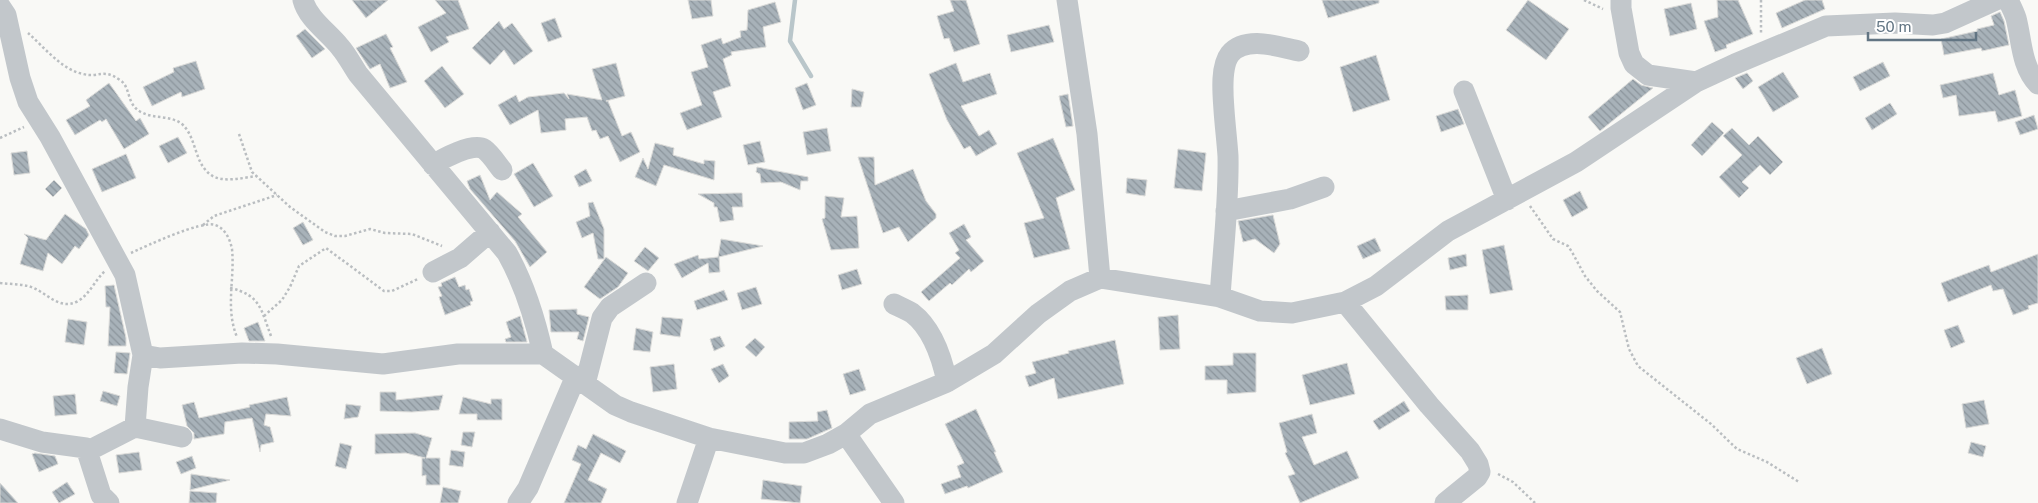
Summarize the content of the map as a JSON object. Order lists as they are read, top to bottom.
{
  "scale_bar": "50 m"
}
